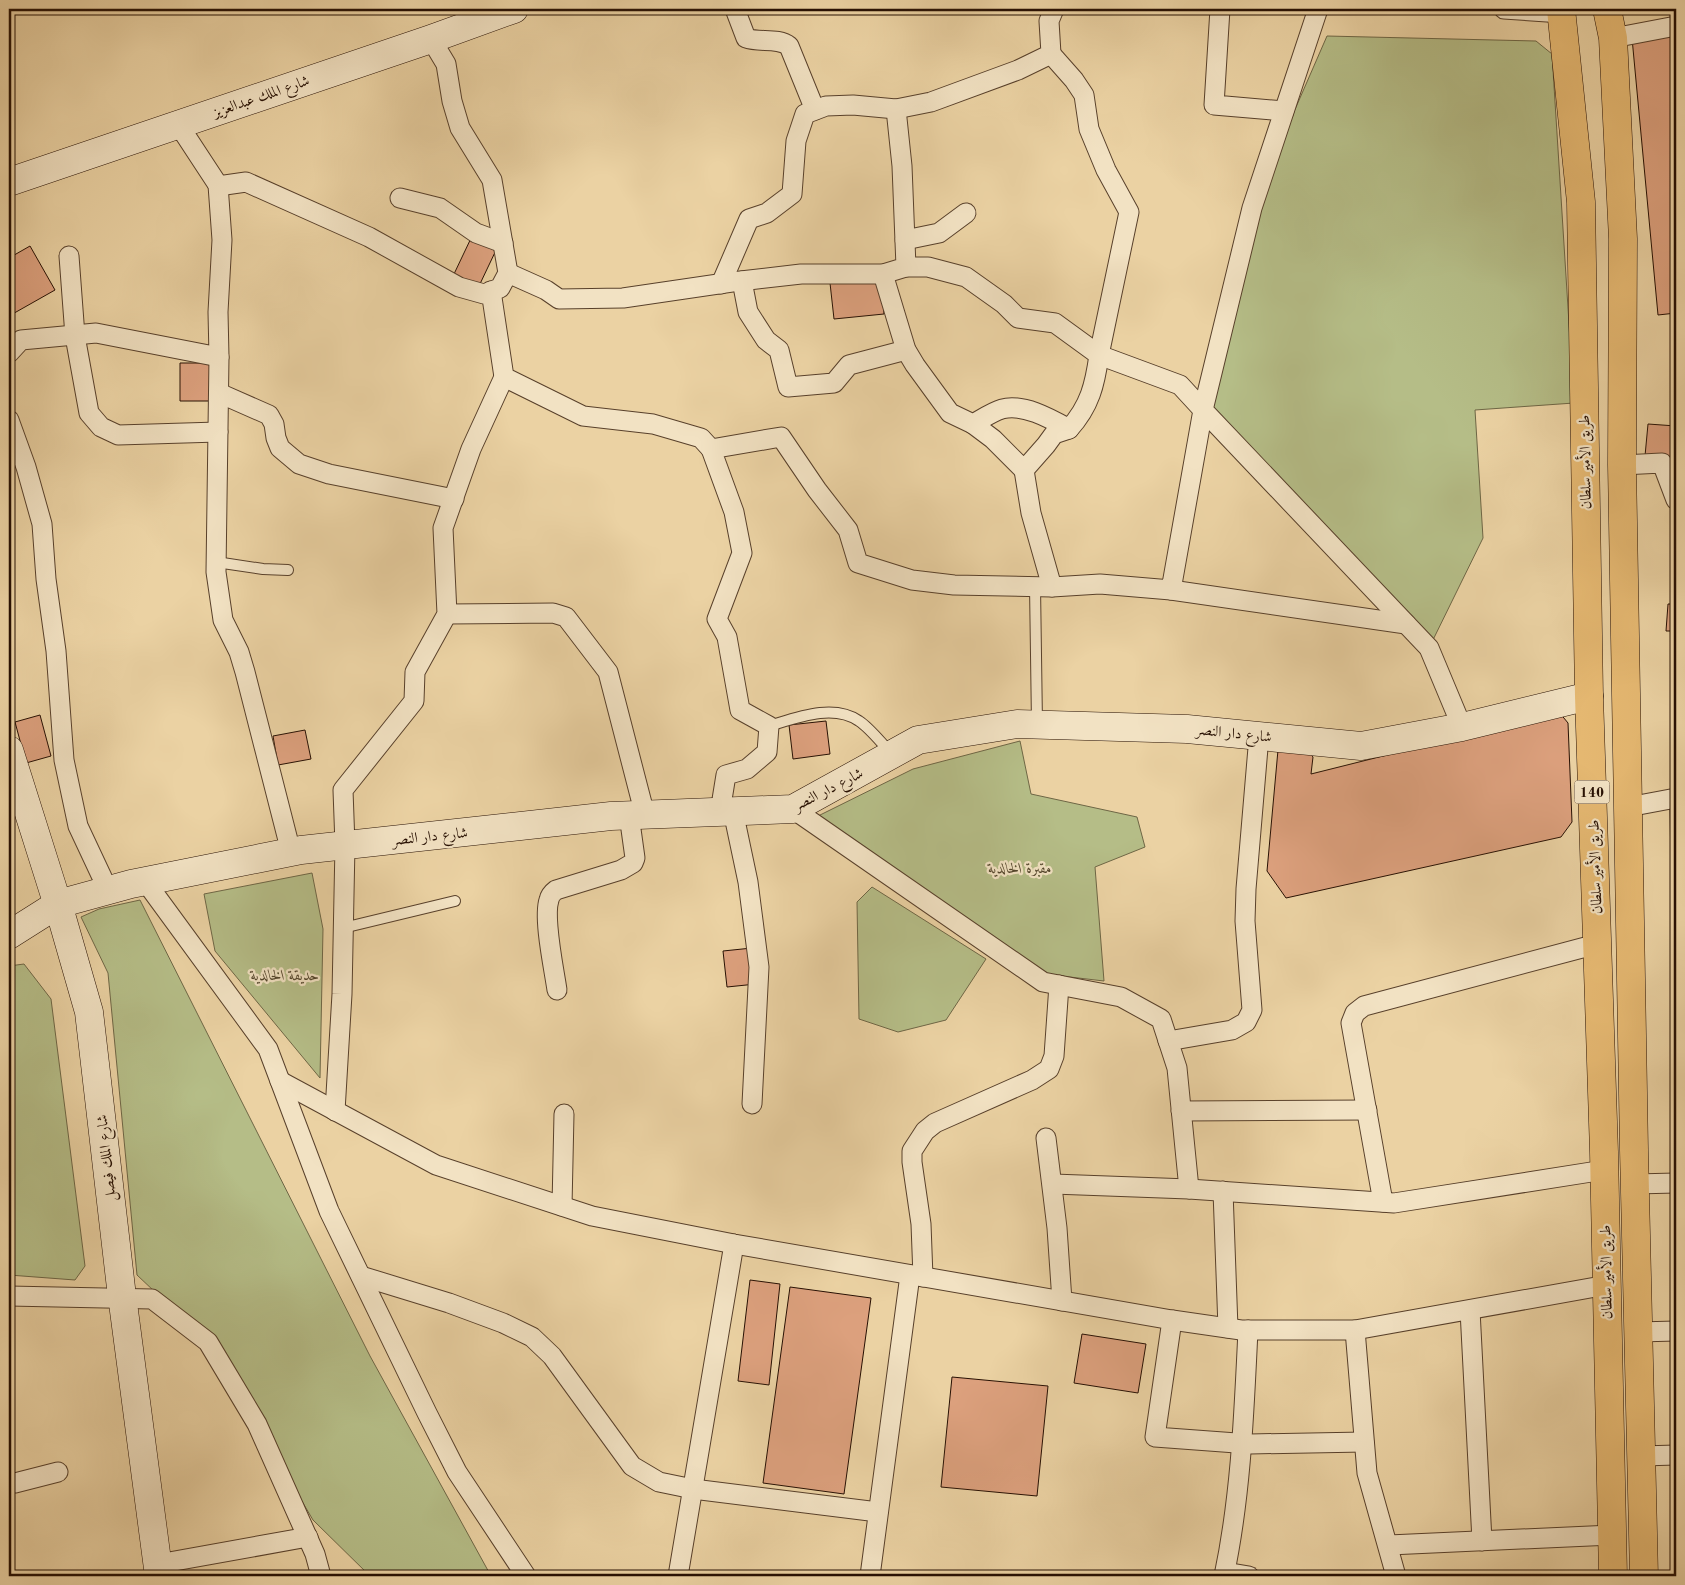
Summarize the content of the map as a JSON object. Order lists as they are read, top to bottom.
{
  "streets": {
    "highway": ["طريق الأمير سلطان", "140"],
    "street": ["شارع الملك عبدالعزيز", "شارع دار النصر", "شارع الملك فيصل"]
  },
  "crossings": [
    ["طريق الأمير سلطان", "شارع دار النصر"],
    ["شارع دار النصر", "شارع الملك فيصل"]
  ],
  "parks": ["مقبرة الخالدية", "حديقة الخالدية"]
}
